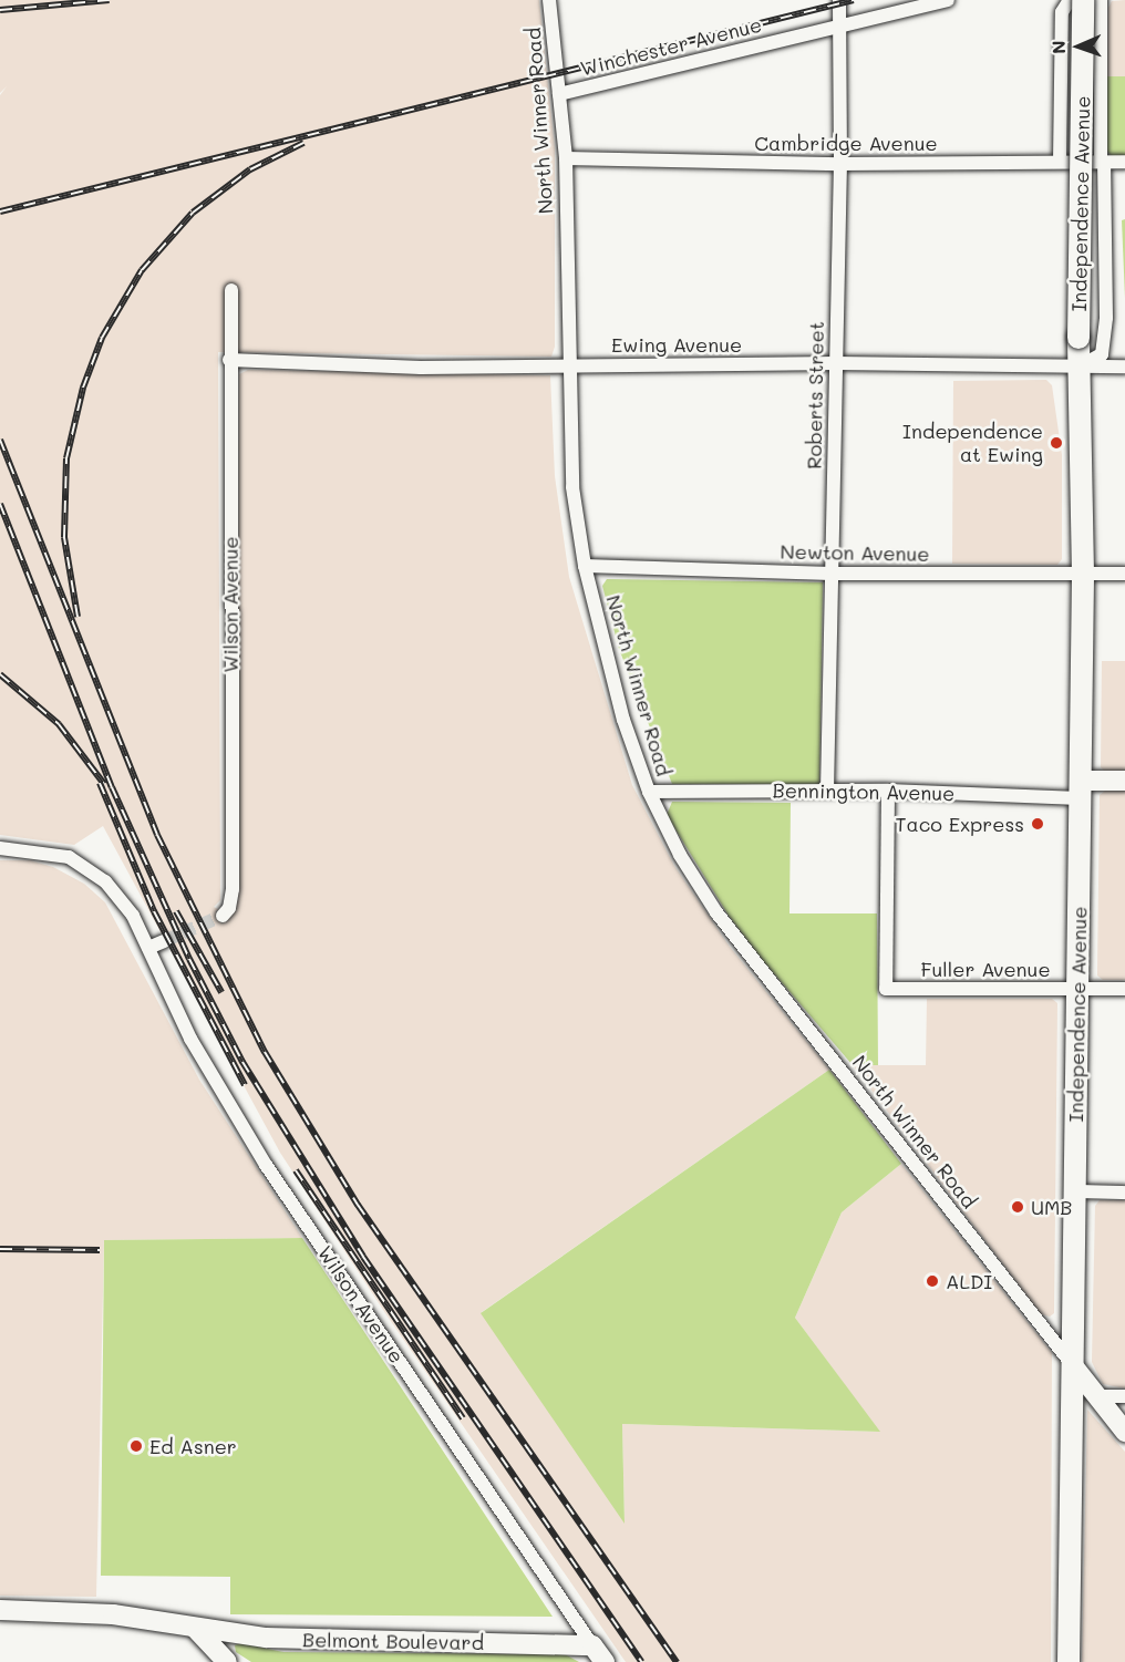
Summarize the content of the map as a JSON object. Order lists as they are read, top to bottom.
{
  "streets": {
    "main road": ["Independence Avenue", "Bennington Avenue", "Belmont Boulevard"],
    "street": [
      "Winchester Avenue",
      "North Winner Road",
      "Cambridge Avenue",
      "Ewing Avenue",
      "Roberts Street",
      "Newton Avenue",
      "Wilson Avenue",
      "Fuller Avenue"
    ]
  },
  "crossings": [
    ["Winchester Avenue", "North Winner Road"],
    ["Winchester Avenue", "Roberts Street"],
    ["North Winner Road", "Cambridge Avenue"],
    ["North Winner Road", "Independence Avenue"],
    ["North Winner Road", "Ewing Avenue"],
    ["North Winner Road", "Newton Avenue"],
    ["North Winner Road", "Bennington Avenue"],
    ["Cambridge Avenue", "Independence Avenue"],
    ["Cambridge Avenue", "Roberts Street"],
    ["Independence Avenue", "Ewing Avenue"],
    ["Independence Avenue", "Newton Avenue"],
    ["Independence Avenue", "Bennington Avenue"],
    ["Independence Avenue", "Fuller Avenue"],
    ["Ewing Avenue", "Roberts Street"],
    ["Ewing Avenue", "Wilson Avenue"],
    ["Roberts Street", "Newton Avenue"],
    ["Roberts Street", "Bennington Avenue"],
    ["Wilson Avenue", "Belmont Boulevard"],
    ["Bennington Avenue", "Fuller Avenue"]
  ],
  "places": [
    "Independence at Ewing",
    "Taco Express",
    "UMB",
    "ALDI",
    "Ed Asner"
  ],
  "north": "left"
}
